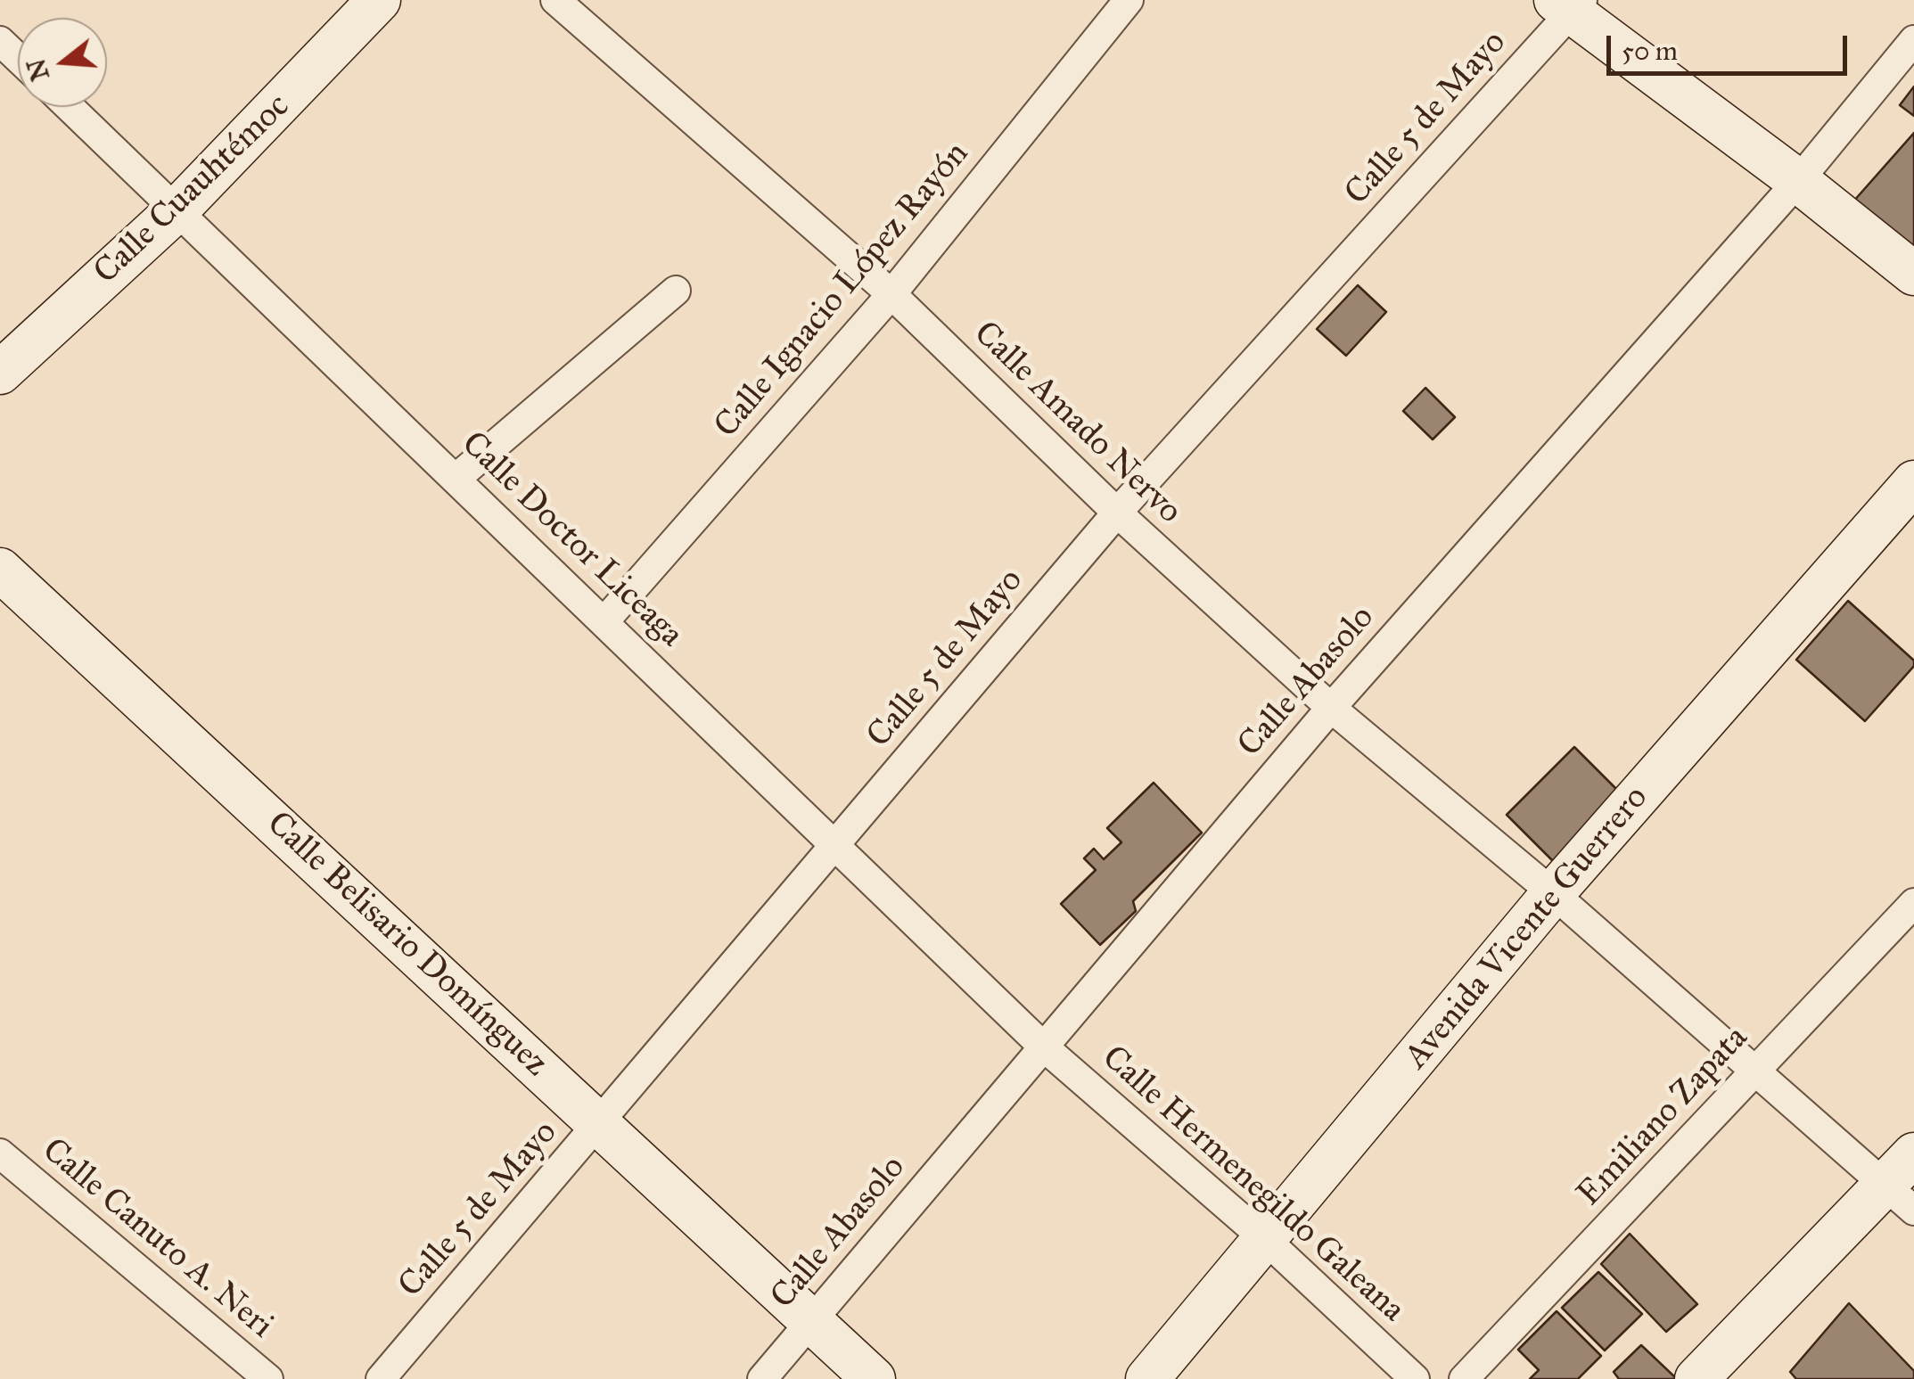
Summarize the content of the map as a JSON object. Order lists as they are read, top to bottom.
{
  "streets": {
    "street": [
      "Calle 5 de Mayo",
      "Calle Cuauhtémoc",
      "Calle Ignacio López Rayón",
      "Calle Amado Nervo",
      "Calle Doctor Liceaga",
      "Calle Abasolo",
      "Avenida Vicente Guerrero",
      "Calle Belisario Domínguez",
      "Emiliano Zapata",
      "Calle Hermenegildo Galeana",
      "Calle Canuto A. Neri"
    ]
  },
  "crossings": [
    ["Calle 5 de Mayo", "Calle Amado Nervo"],
    ["Calle 5 de Mayo", "Calle Doctor Liceaga"],
    ["Calle 5 de Mayo", "Calle Belisario Domínguez"],
    ["Calle Cuauhtémoc", "Calle Doctor Liceaga"],
    ["Calle Ignacio López Rayón", "Calle Amado Nervo"],
    ["Calle Ignacio López Rayón", "Calle Doctor Liceaga"],
    ["Calle Amado Nervo", "Calle Abasolo"],
    ["Calle Amado Nervo", "Avenida Vicente Guerrero"],
    ["Calle Amado Nervo", "Emiliano Zapata"],
    ["Calle Doctor Liceaga", "Calle Abasolo"],
    ["Calle Doctor Liceaga", "Calle Hermenegildo Galeana"],
    ["Calle Abasolo", "Calle Belisario Domínguez"],
    ["Calle Abasolo", "Calle Hermenegildo Galeana"],
    ["Avenida Vicente Guerrero", "Calle Hermenegildo Galeana"]
  ],
  "scale_bar": "50 m",
  "north": "left"
}
